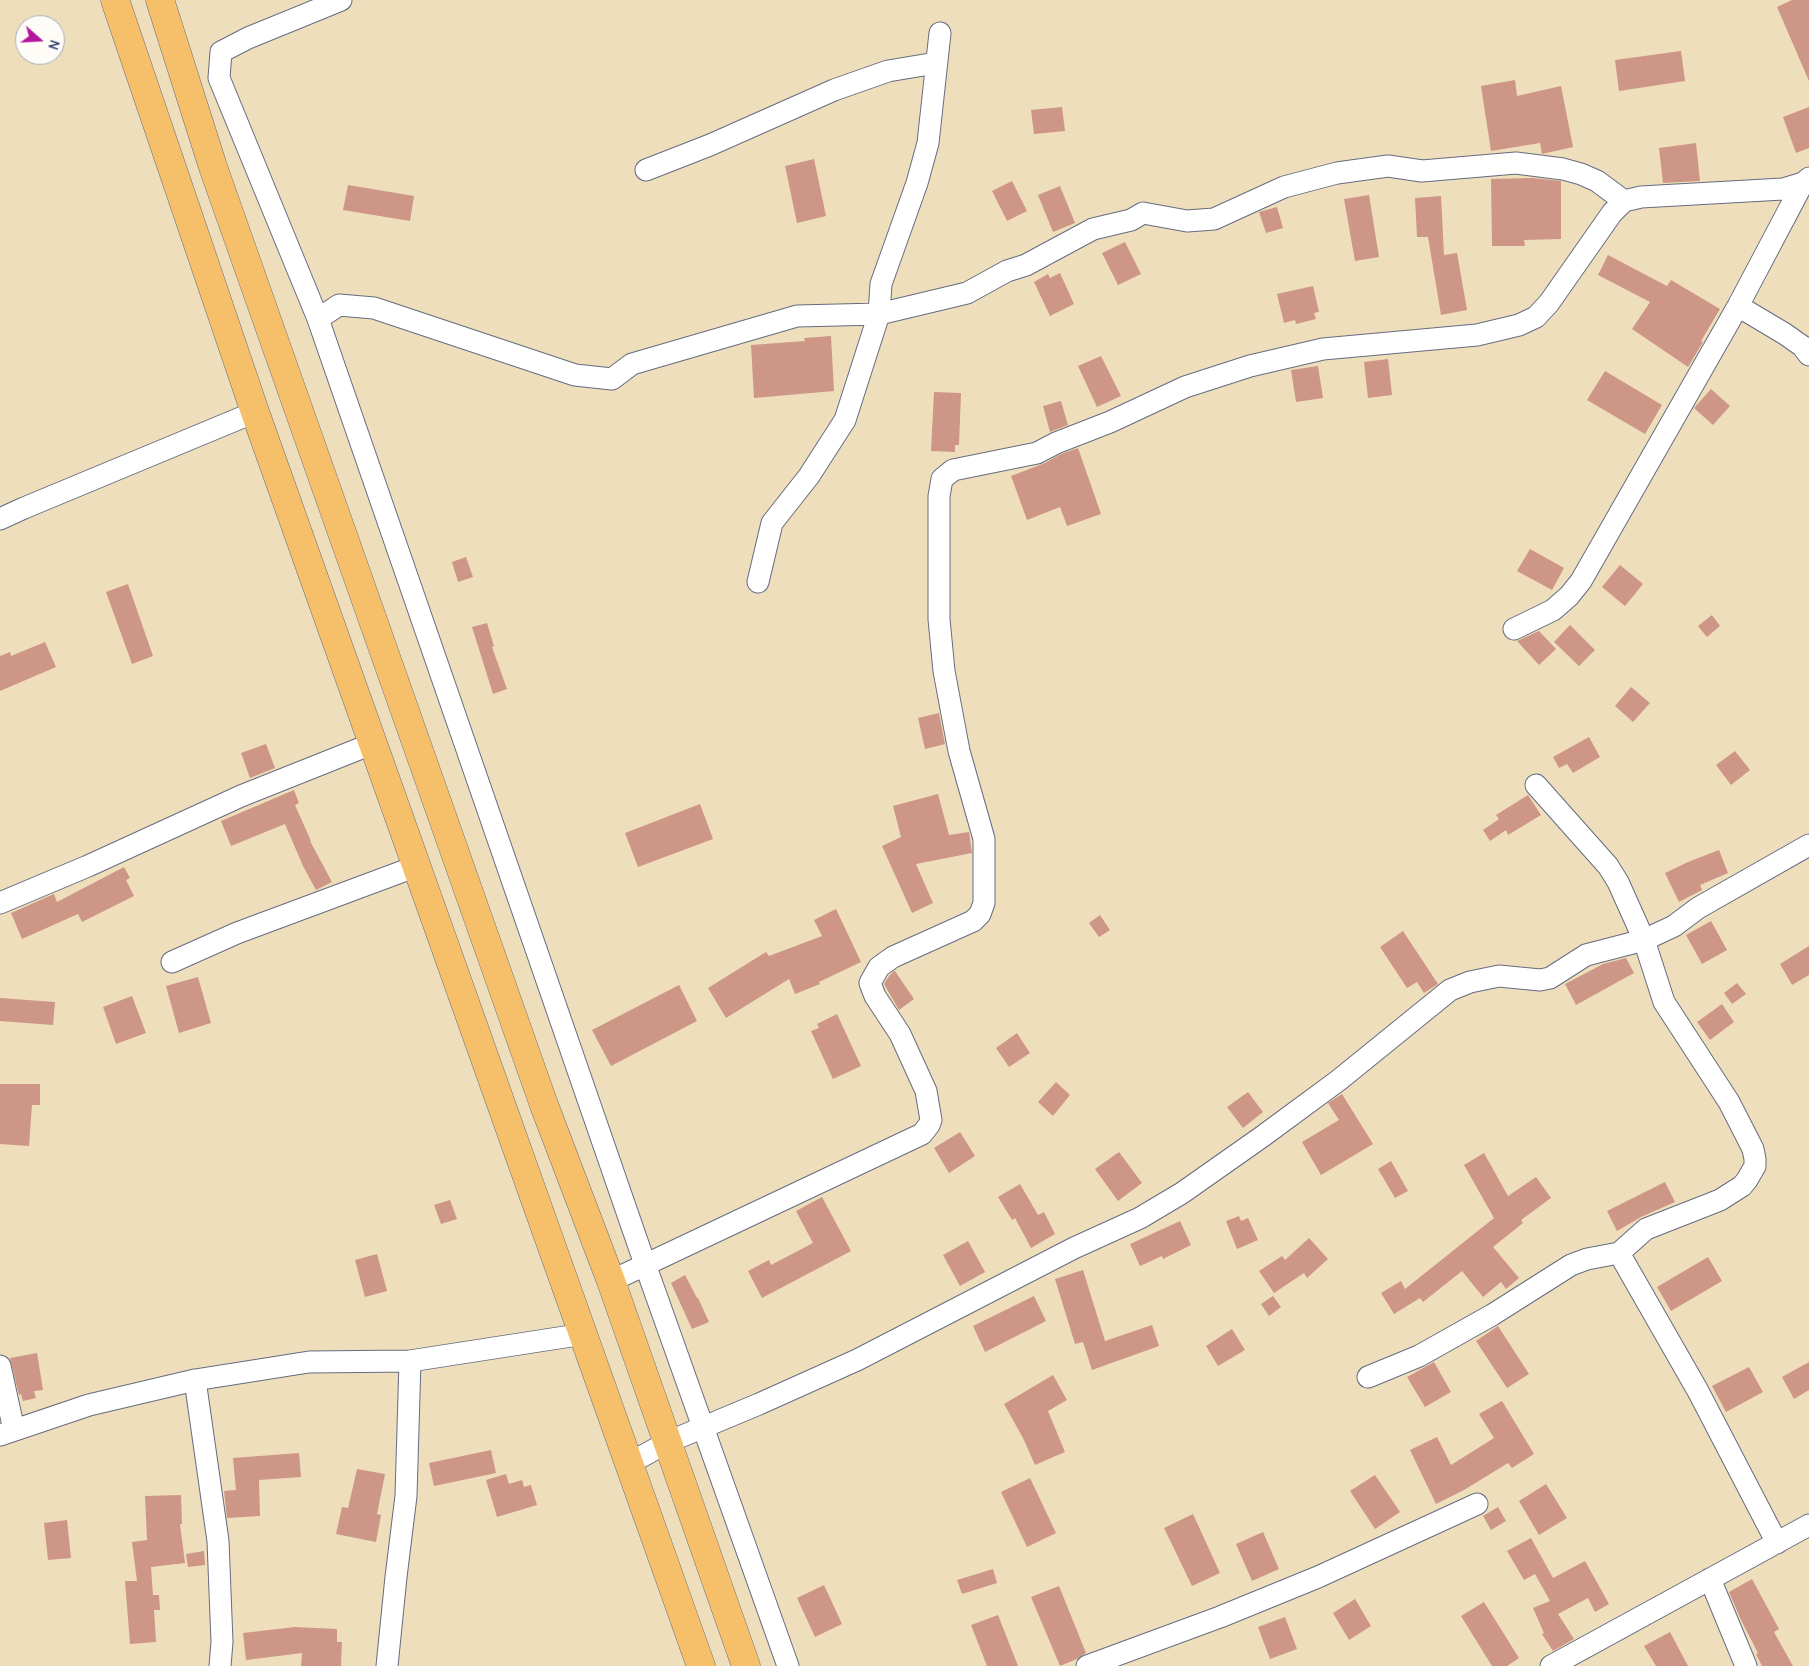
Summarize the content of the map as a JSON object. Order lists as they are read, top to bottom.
{
  "north": "right"
}
